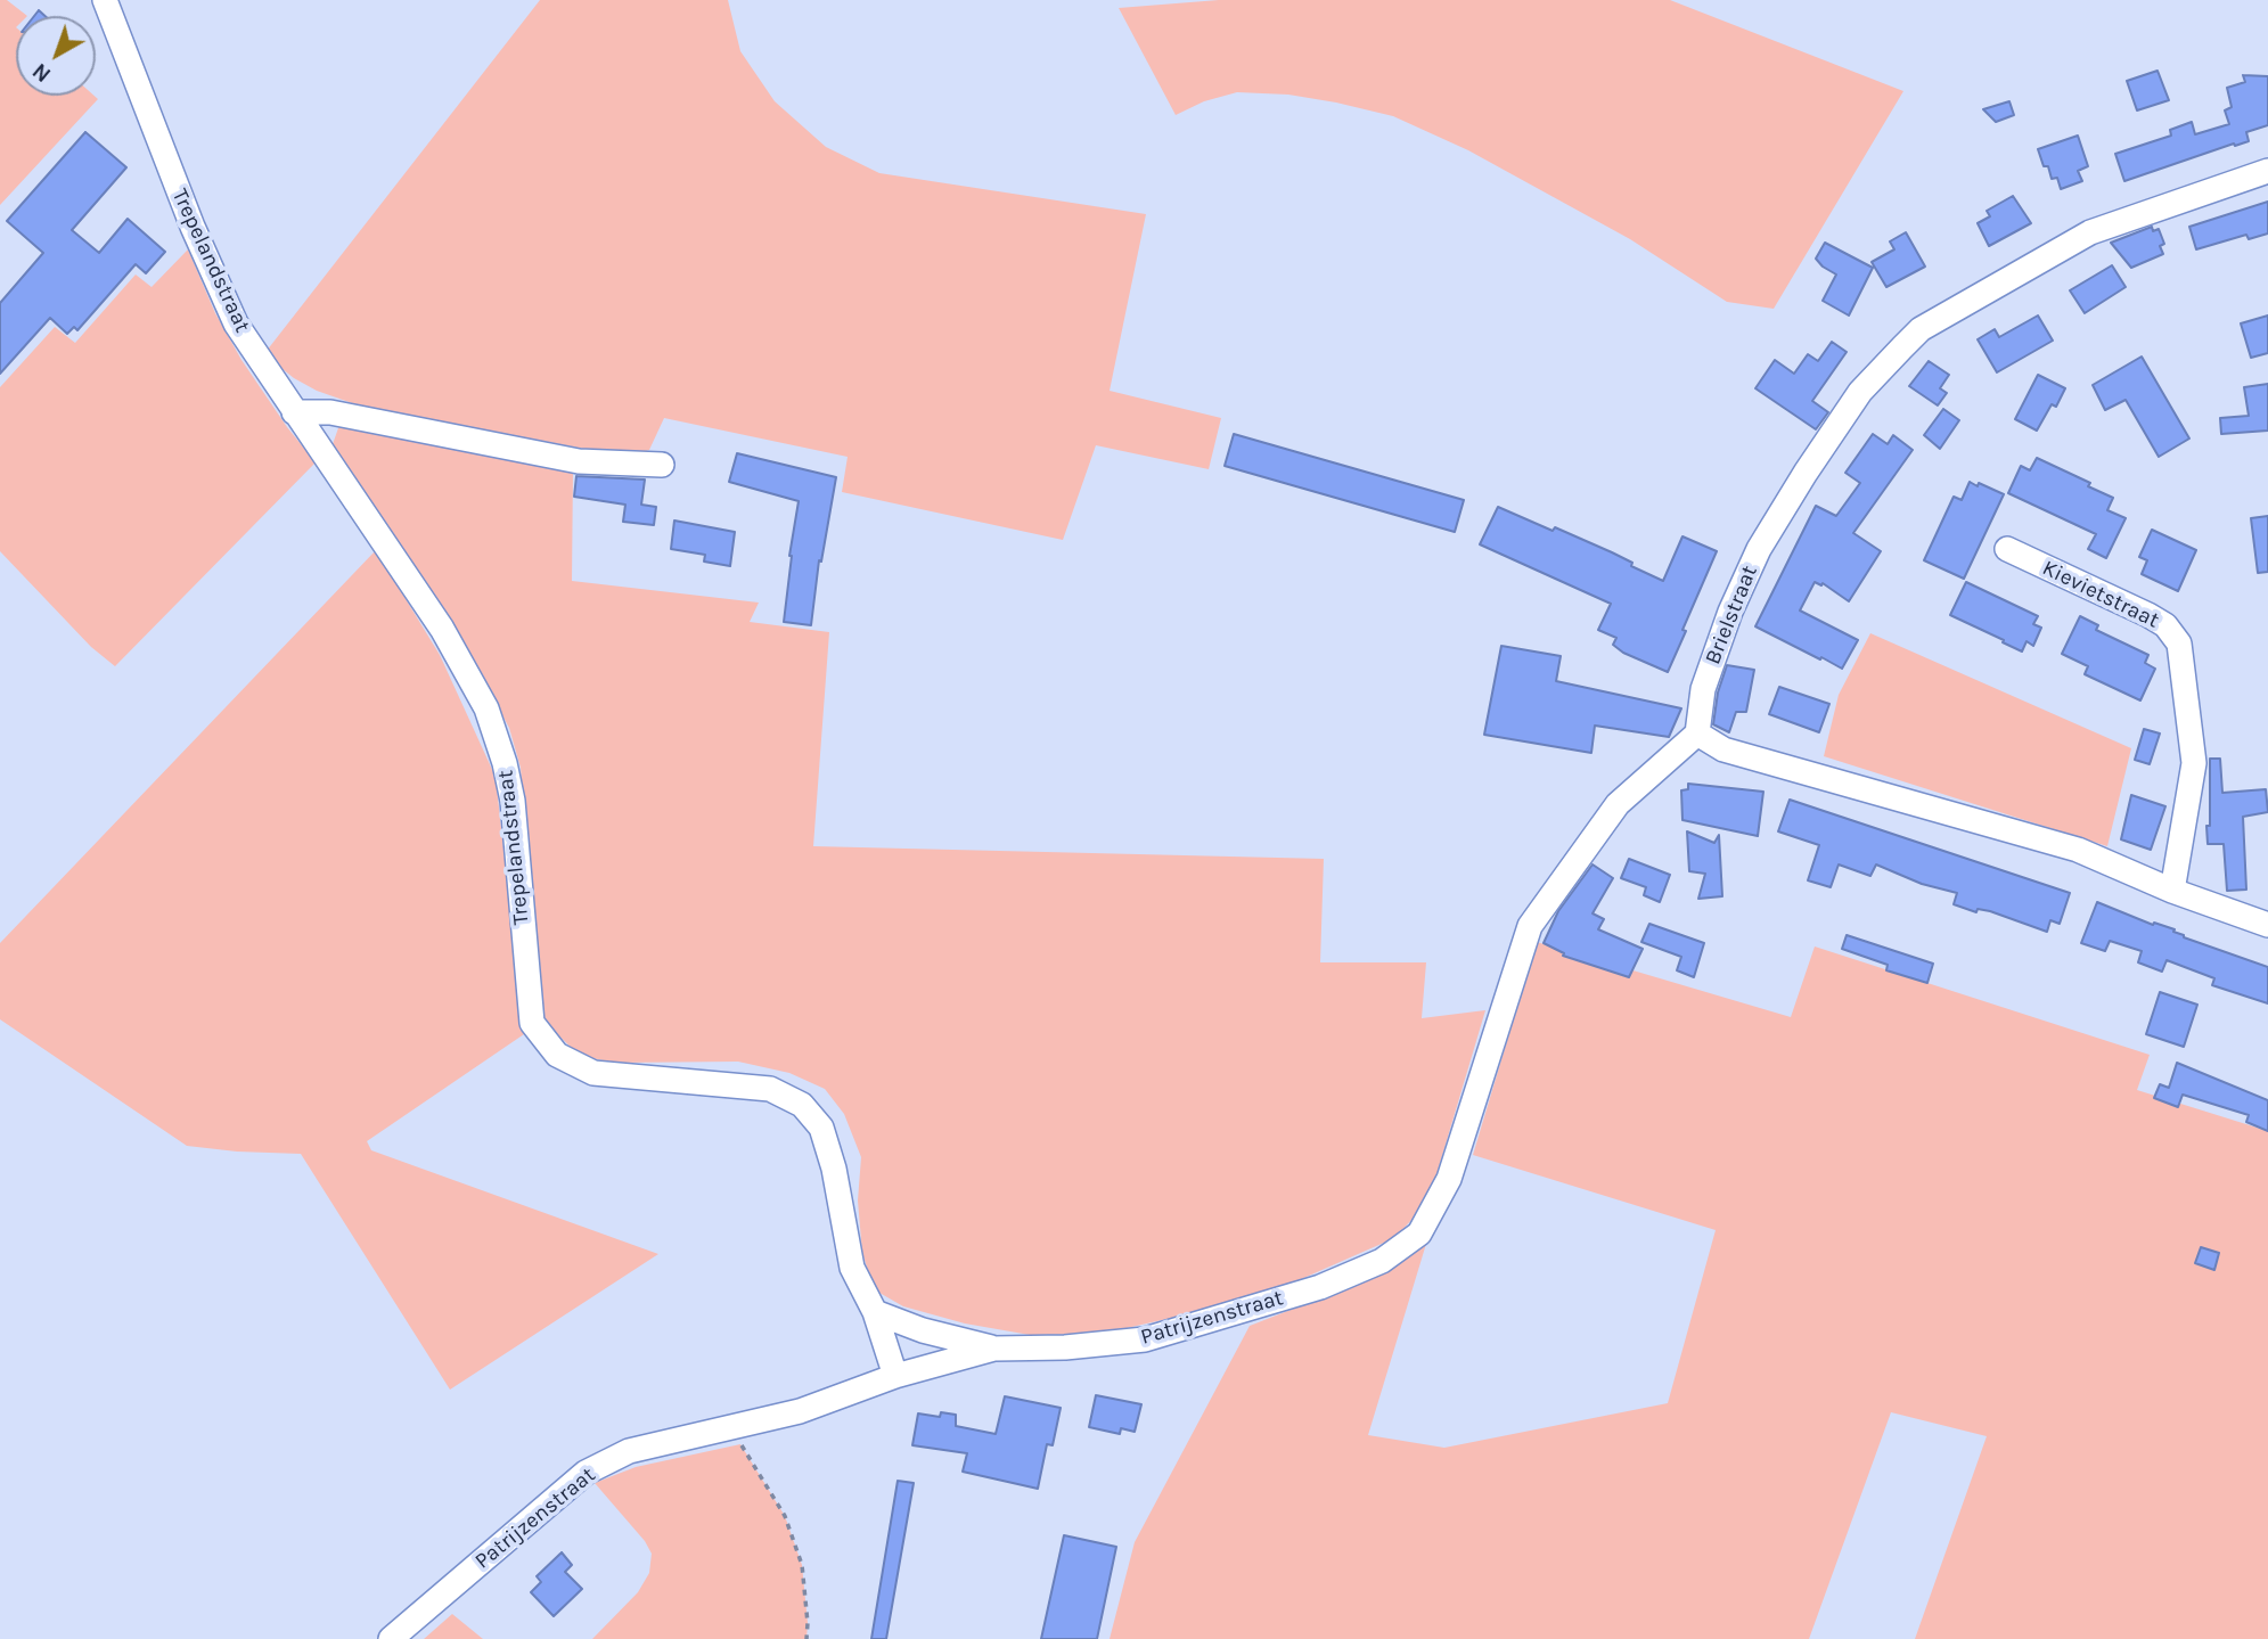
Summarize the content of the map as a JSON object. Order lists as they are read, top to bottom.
{
  "streets": {
    "street": [
      "Trepelandstraat",
      "Kievietstraat",
      "Brielstraat",
      "Patrijzenstraat"
    ]
  },
  "crossings": [
    ["Trepelandstraat", "Patrijzenstraat"],
    ["Brielstraat", "Patrijzenstraat"]
  ],
  "north": "bottom left"
}
